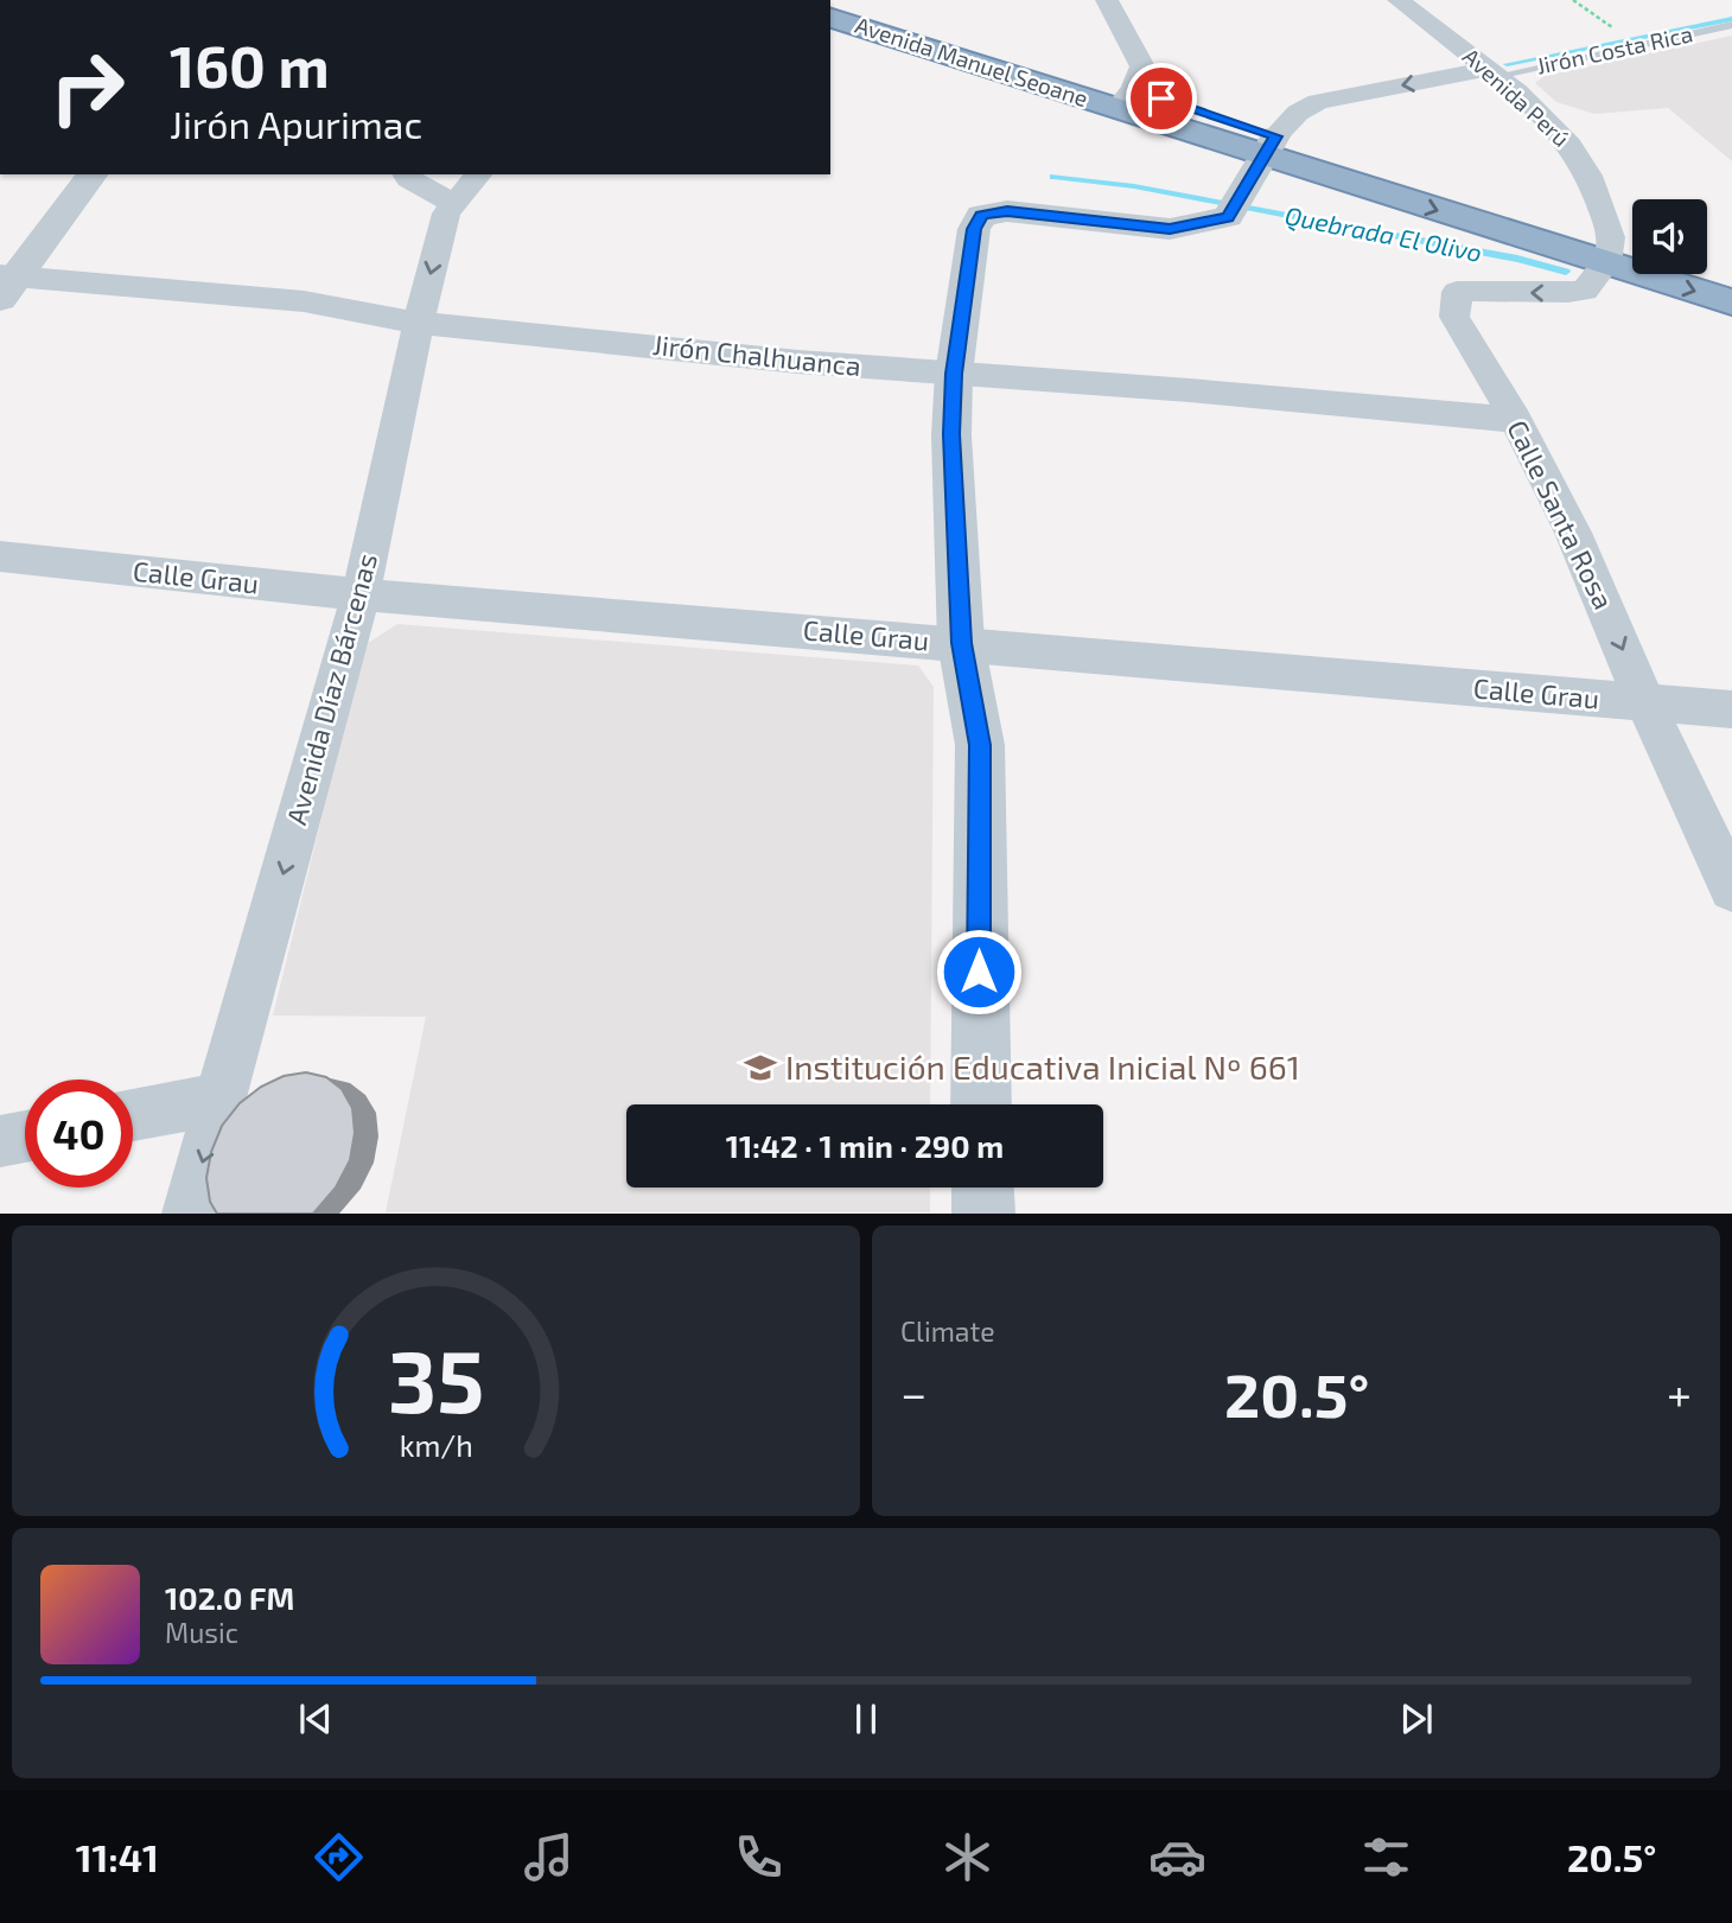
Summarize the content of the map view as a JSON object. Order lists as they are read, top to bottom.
{
  "streets": {
    "highway": ["Avenida Manuel Seoane"],
    "street": [
      "Jirón Costa Rica",
      "Avenida Perú",
      "Jirón Chalhuanca",
      "Calle Santa Rosa",
      "Calle Grau",
      "Avenida Díaz Bárcenas"
    ]
  },
  "crossings": [
    ["Jirón Costa Rica", "Avenida Manuel Seoane"],
    ["Jirón Costa Rica", "Avenida Perú"],
    ["Avenida Manuel Seoane", "Avenida Perú"],
    ["Avenida Manuel Seoane", "Calle Santa Rosa"],
    ["Avenida Perú", "Calle Santa Rosa"],
    ["Jirón Chalhuanca", "Calle Santa Rosa"],
    ["Jirón Chalhuanca", "Avenida Díaz Bárcenas"],
    ["Calle Santa Rosa", "Calle Grau"],
    ["Calle Grau", "Avenida Díaz Bárcenas"]
  ],
  "one_way": ["Jirón Costa Rica", "Avenida Díaz Bárcenas"],
  "water": ["Quebrada El Olivo"],
  "places": {
    "school or university": ["Institución Educativa Inicial Nº 661"]
  },
  "page": {
    "turn": ["160 m", "Jirón Apurimac"],
    "limit": "40",
    "trip": "11:42 · 1 min · 290 m",
    "tile": "Climate",
    "heat": ["−", "20.5°", "+"],
    "song": ["102.0 FM", "Music"],
    "tabs": ["11:41", "20.5°"],
    "gauge": ["35", "km/h"]
  }
}
